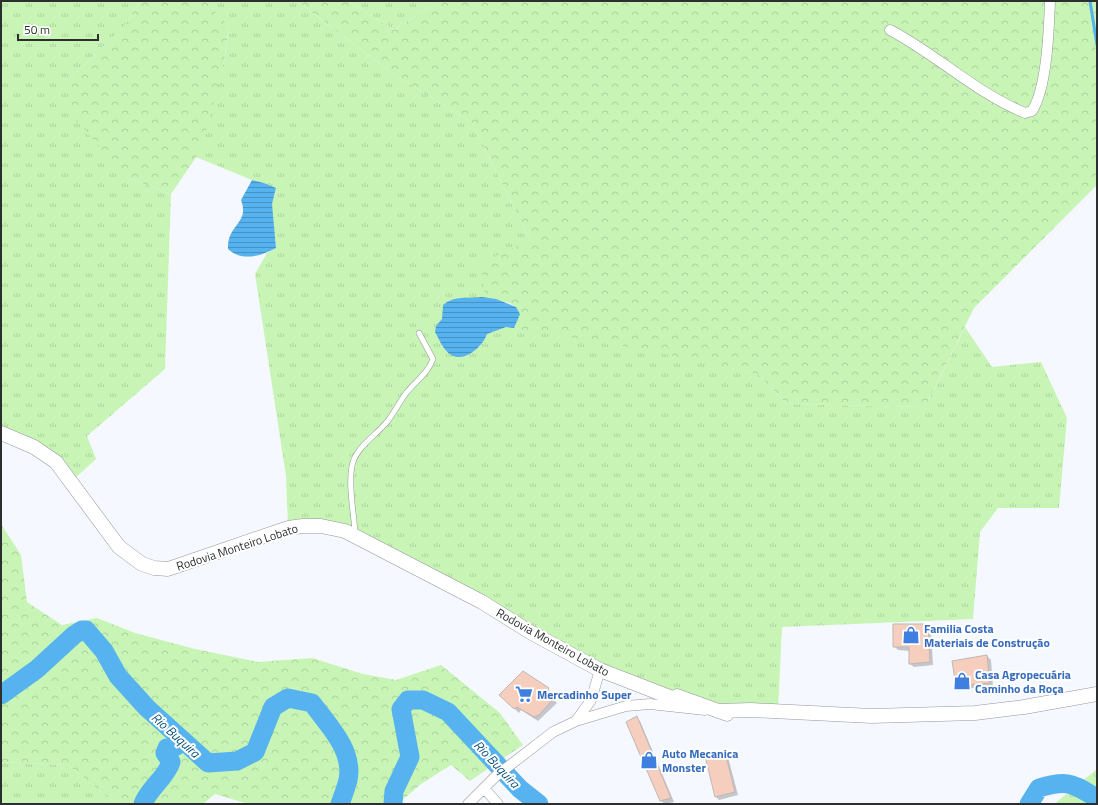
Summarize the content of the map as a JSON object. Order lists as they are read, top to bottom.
{
  "streets": {
    "main road": ["Rodovia Monteiro Lobato"]
  },
  "water": ["Rio Buquira"],
  "places": {
    "shop": ["Familia Costa Materiais de Construção", "Casa Agropecuária Caminho da Roça", "Auto Mecanica Monster"],
    "supermarket": ["Mercadinho Super"]
  },
  "scale_bar": "50 m"
}
